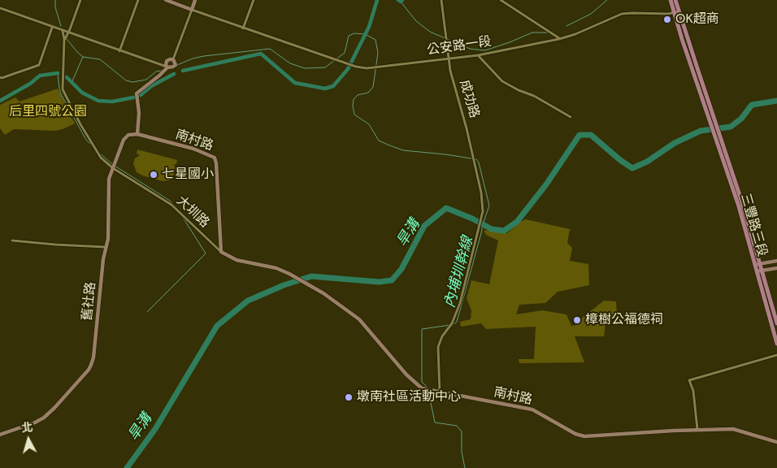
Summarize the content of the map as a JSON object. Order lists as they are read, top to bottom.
{
  "streets": {
    "main road": ["三豐路三段"],
    "street": [
      "公安路一段",
      "成功路",
      "南村路",
      "大圳路",
      "舊社路"
    ]
  },
  "crossings": [
    ["公安路一段", "成功路"],
    ["成功路", "南村路"],
    ["南村路", "大圳路"],
    ["南村路", "舊社路"],
    ["大圳路", "舊社路"]
  ],
  "water": ["旱溝", "內埔圳幹線"],
  "parks": ["后里四號公園"],
  "places": [
    "OK超商",
    "七星國小",
    "樟樹公福德祠",
    "墩南社區活動中心"
  ],
  "north": "top"
}
